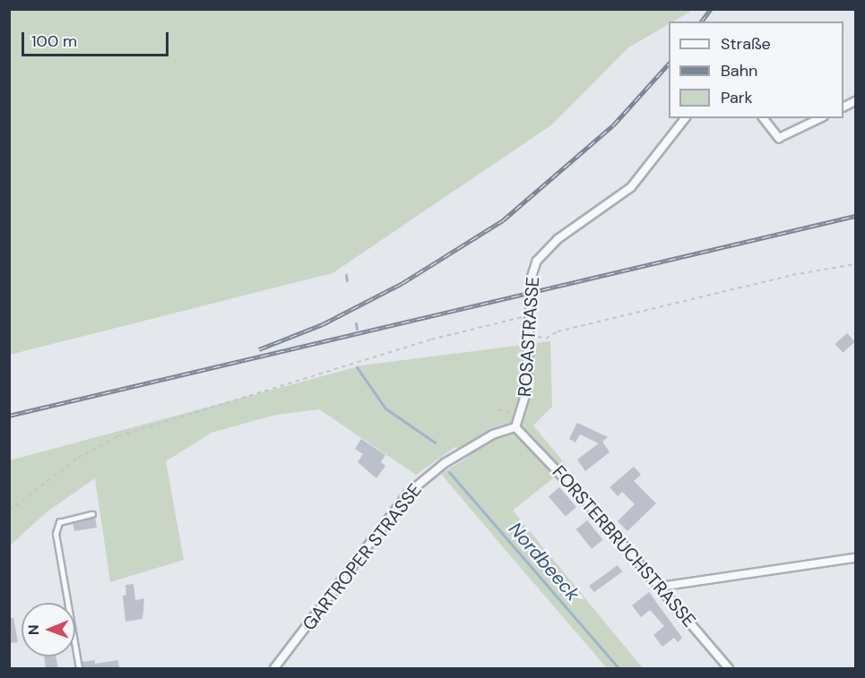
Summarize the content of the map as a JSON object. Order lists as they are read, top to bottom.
{
  "streets": {
    "street": ["ROSASTRASSE", "FORSTERBRUCHSTRASSE", "GARTROPER STRASSE"]
  },
  "crossings": [
    ["ROSASTRASSE", "FORSTERBRUCHSTRASSE"],
    ["ROSASTRASSE", "GARTROPER STRASSE"],
    ["FORSTERBRUCHSTRASSE", "GARTROPER STRASSE"]
  ],
  "water": ["Nordbeeck"],
  "legend": ["Straße", "Bahn", "Park"],
  "scale_bar": "100 m",
  "north": "left"
}
